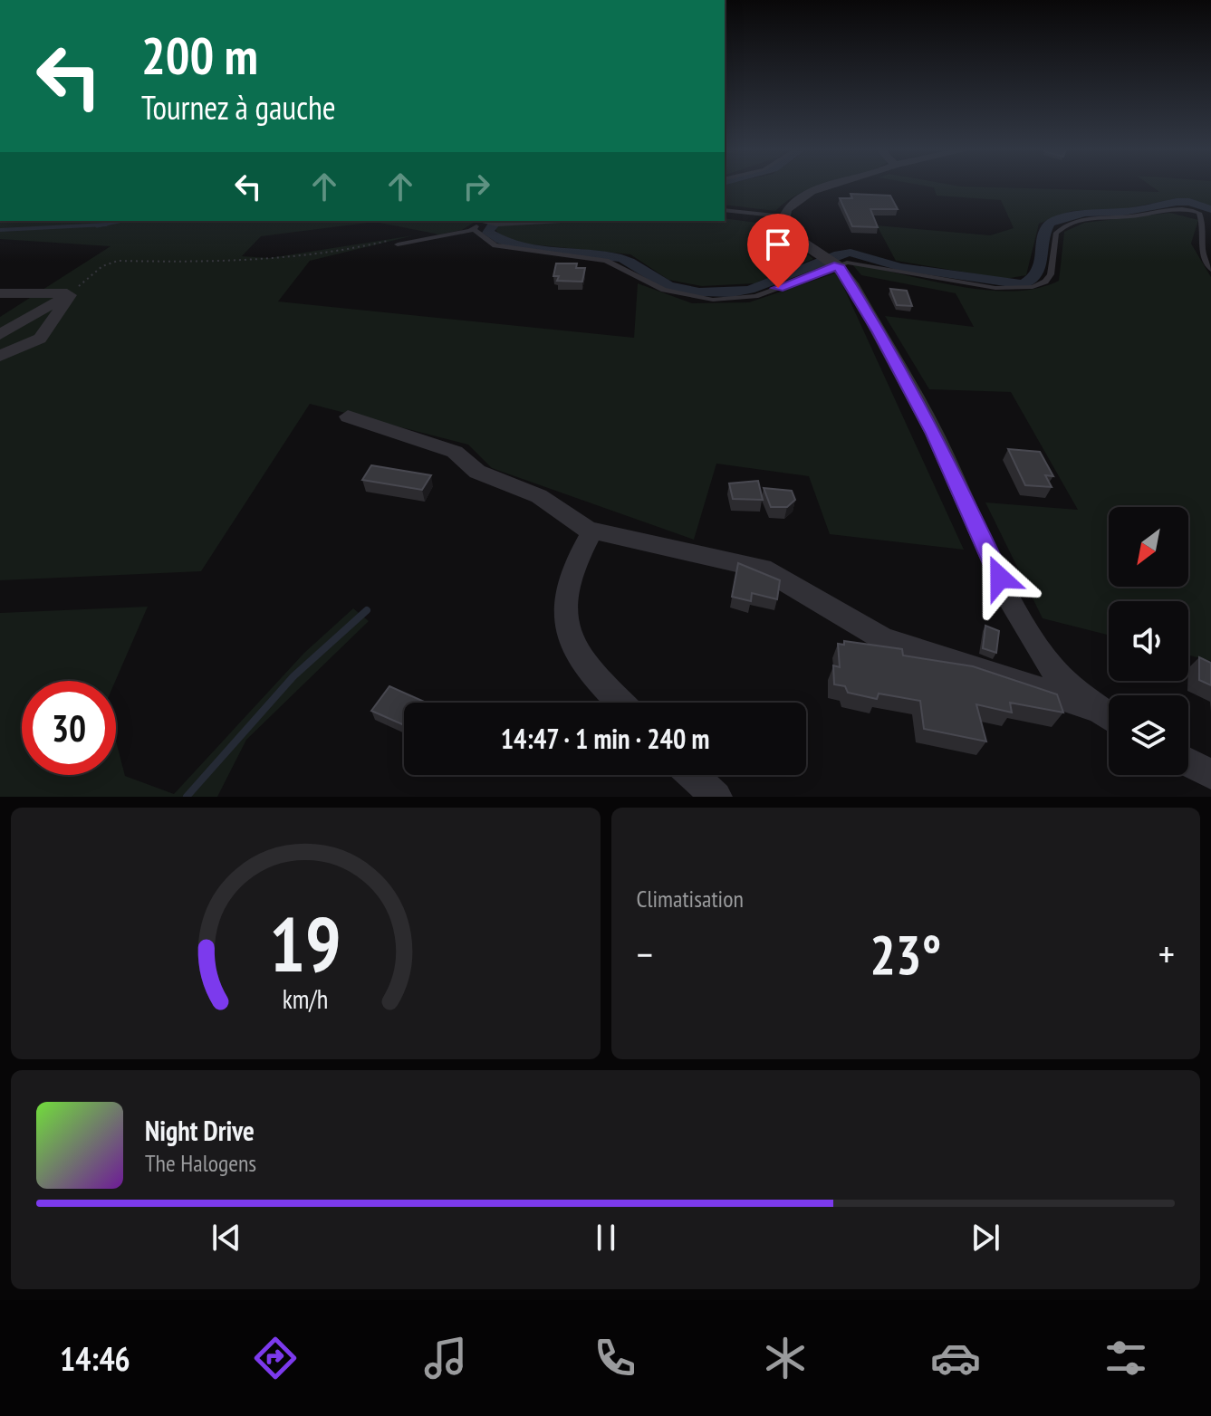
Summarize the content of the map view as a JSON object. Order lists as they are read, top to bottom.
{
  "north": "bottom left",
  "page": {
    "turn": ["200 m", "Tournez à gauche"],
    "limit": "30",
    "trip": "14:47 · 1 min · 240 m",
    "tile": "Climatisation",
    "heat": ["−", "23°", "+"],
    "song": ["Night Drive", "The Halogens"],
    "tabs": "14:46",
    "gauge": ["19", "km/h"]
  }
}
